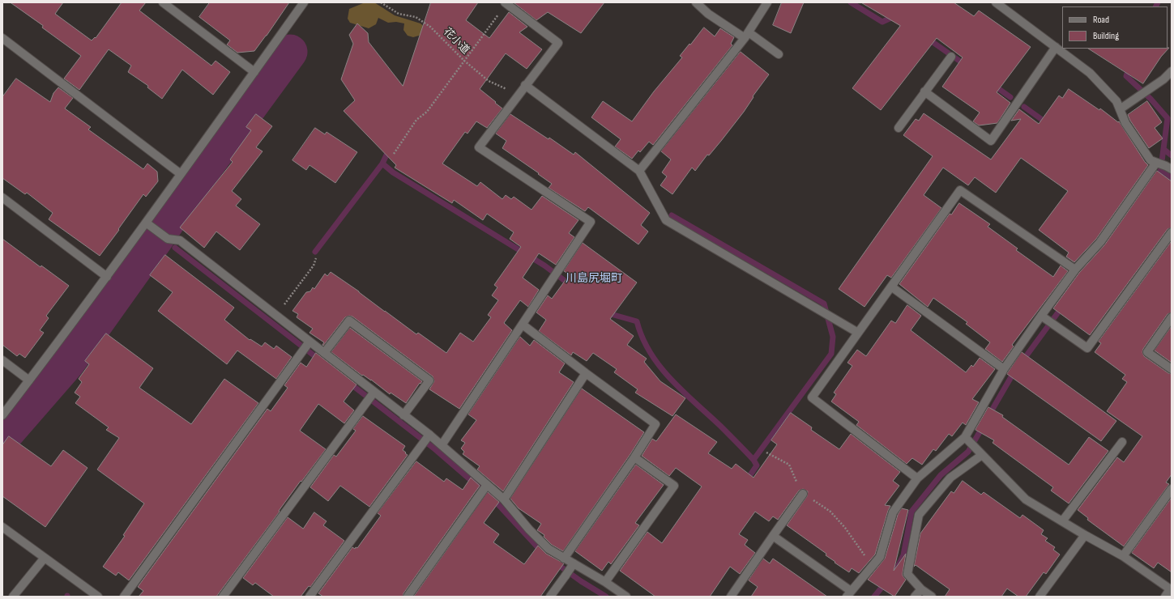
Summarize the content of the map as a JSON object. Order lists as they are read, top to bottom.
{
  "streets": {
    "path": ["花小道"]
  },
  "districts": ["川島尻堀町"],
  "legend": ["Road", "Building"]
}
